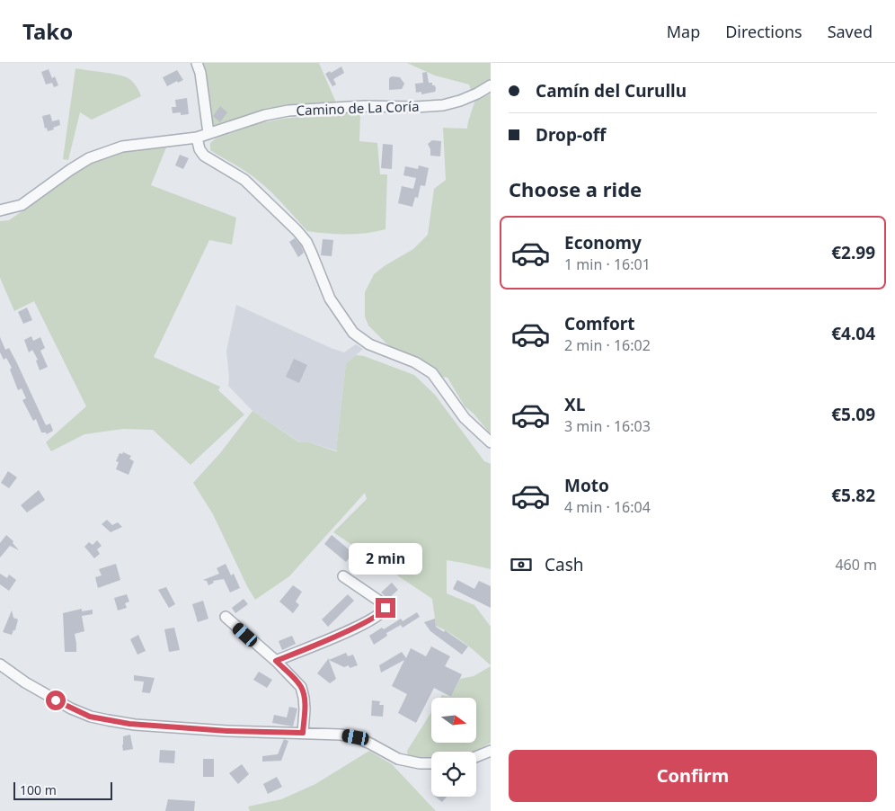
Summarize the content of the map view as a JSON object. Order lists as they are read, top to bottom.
{
  "streets": {
    "street": ["Camino de La Coría"]
  },
  "scale_bar": "100 m",
  "north": "right",
  "page": {
    "header": "Tako",
    "nav": ["Map", "Directions", "Saved"],
    "banner": ["Camín del Curullu", "Drop-off"],
    "heading": "Choose a ride",
    "list": [
      {
        "name": "Economy",
        "note": "1 min · 16:01",
        "value": "€2.99"
      },
      {
        "name": "Comfort",
        "note": "2 min · 16:02",
        "value": "€4.04"
      },
      {
        "name": "XL",
        "note": "3 min · 16:03",
        "value": "€5.09"
      },
      {
        "name": "Moto",
        "note": "4 min · 16:04",
        "value": "€5.82"
      }
    ],
    "pay": ["Cash", "460 m"],
    "bubble": "2 min",
    "buttons": "Confirm",
    "scale": "100 m"
  }
}
